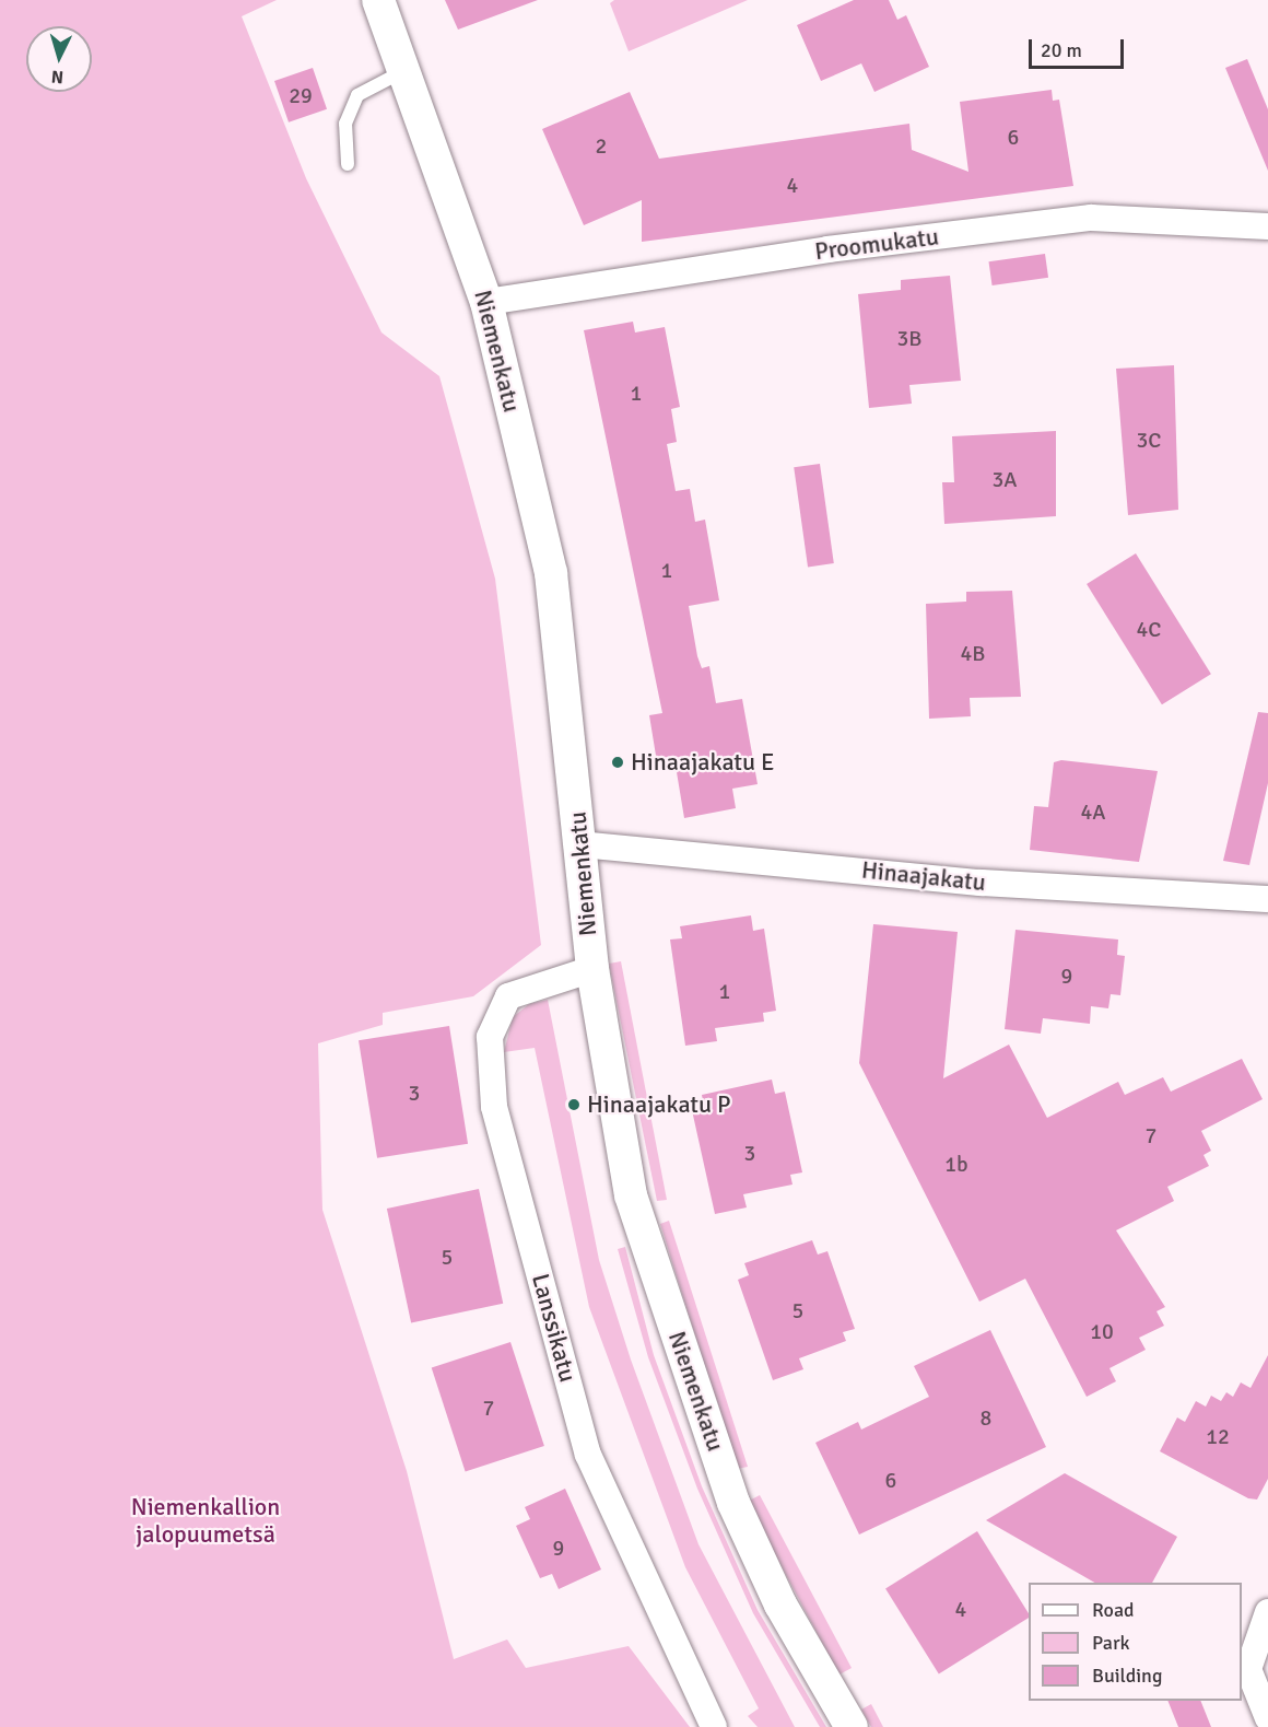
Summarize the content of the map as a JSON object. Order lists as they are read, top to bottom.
{
  "streets": {
    "street": [
      "Proomukatu",
      "Niemenkatu",
      "Hinaajakatu",
      "Lanssikatu"
    ]
  },
  "crossings": [
    ["Proomukatu", "Niemenkatu"],
    ["Niemenkatu", "Hinaajakatu"],
    ["Niemenkatu", "Lanssikatu"]
  ],
  "parks": ["Niemenkallion jalopuumetsä"],
  "places": ["Hinaajakatu E", "Hinaajakatu P"],
  "house_numbers": [
    "29",
    "6",
    "2",
    "4",
    "3B",
    "1",
    "3C",
    "3A",
    "1",
    "4C",
    "4B",
    "4A",
    "9",
    "1",
    "3",
    "7",
    "3",
    "1b",
    "5",
    "5",
    "10",
    "7",
    "8",
    "12",
    "6",
    "9",
    "4"
  ],
  "legend": ["Road", "Park", "Building"],
  "scale_bar": "20 m",
  "north": "bottom"
}
